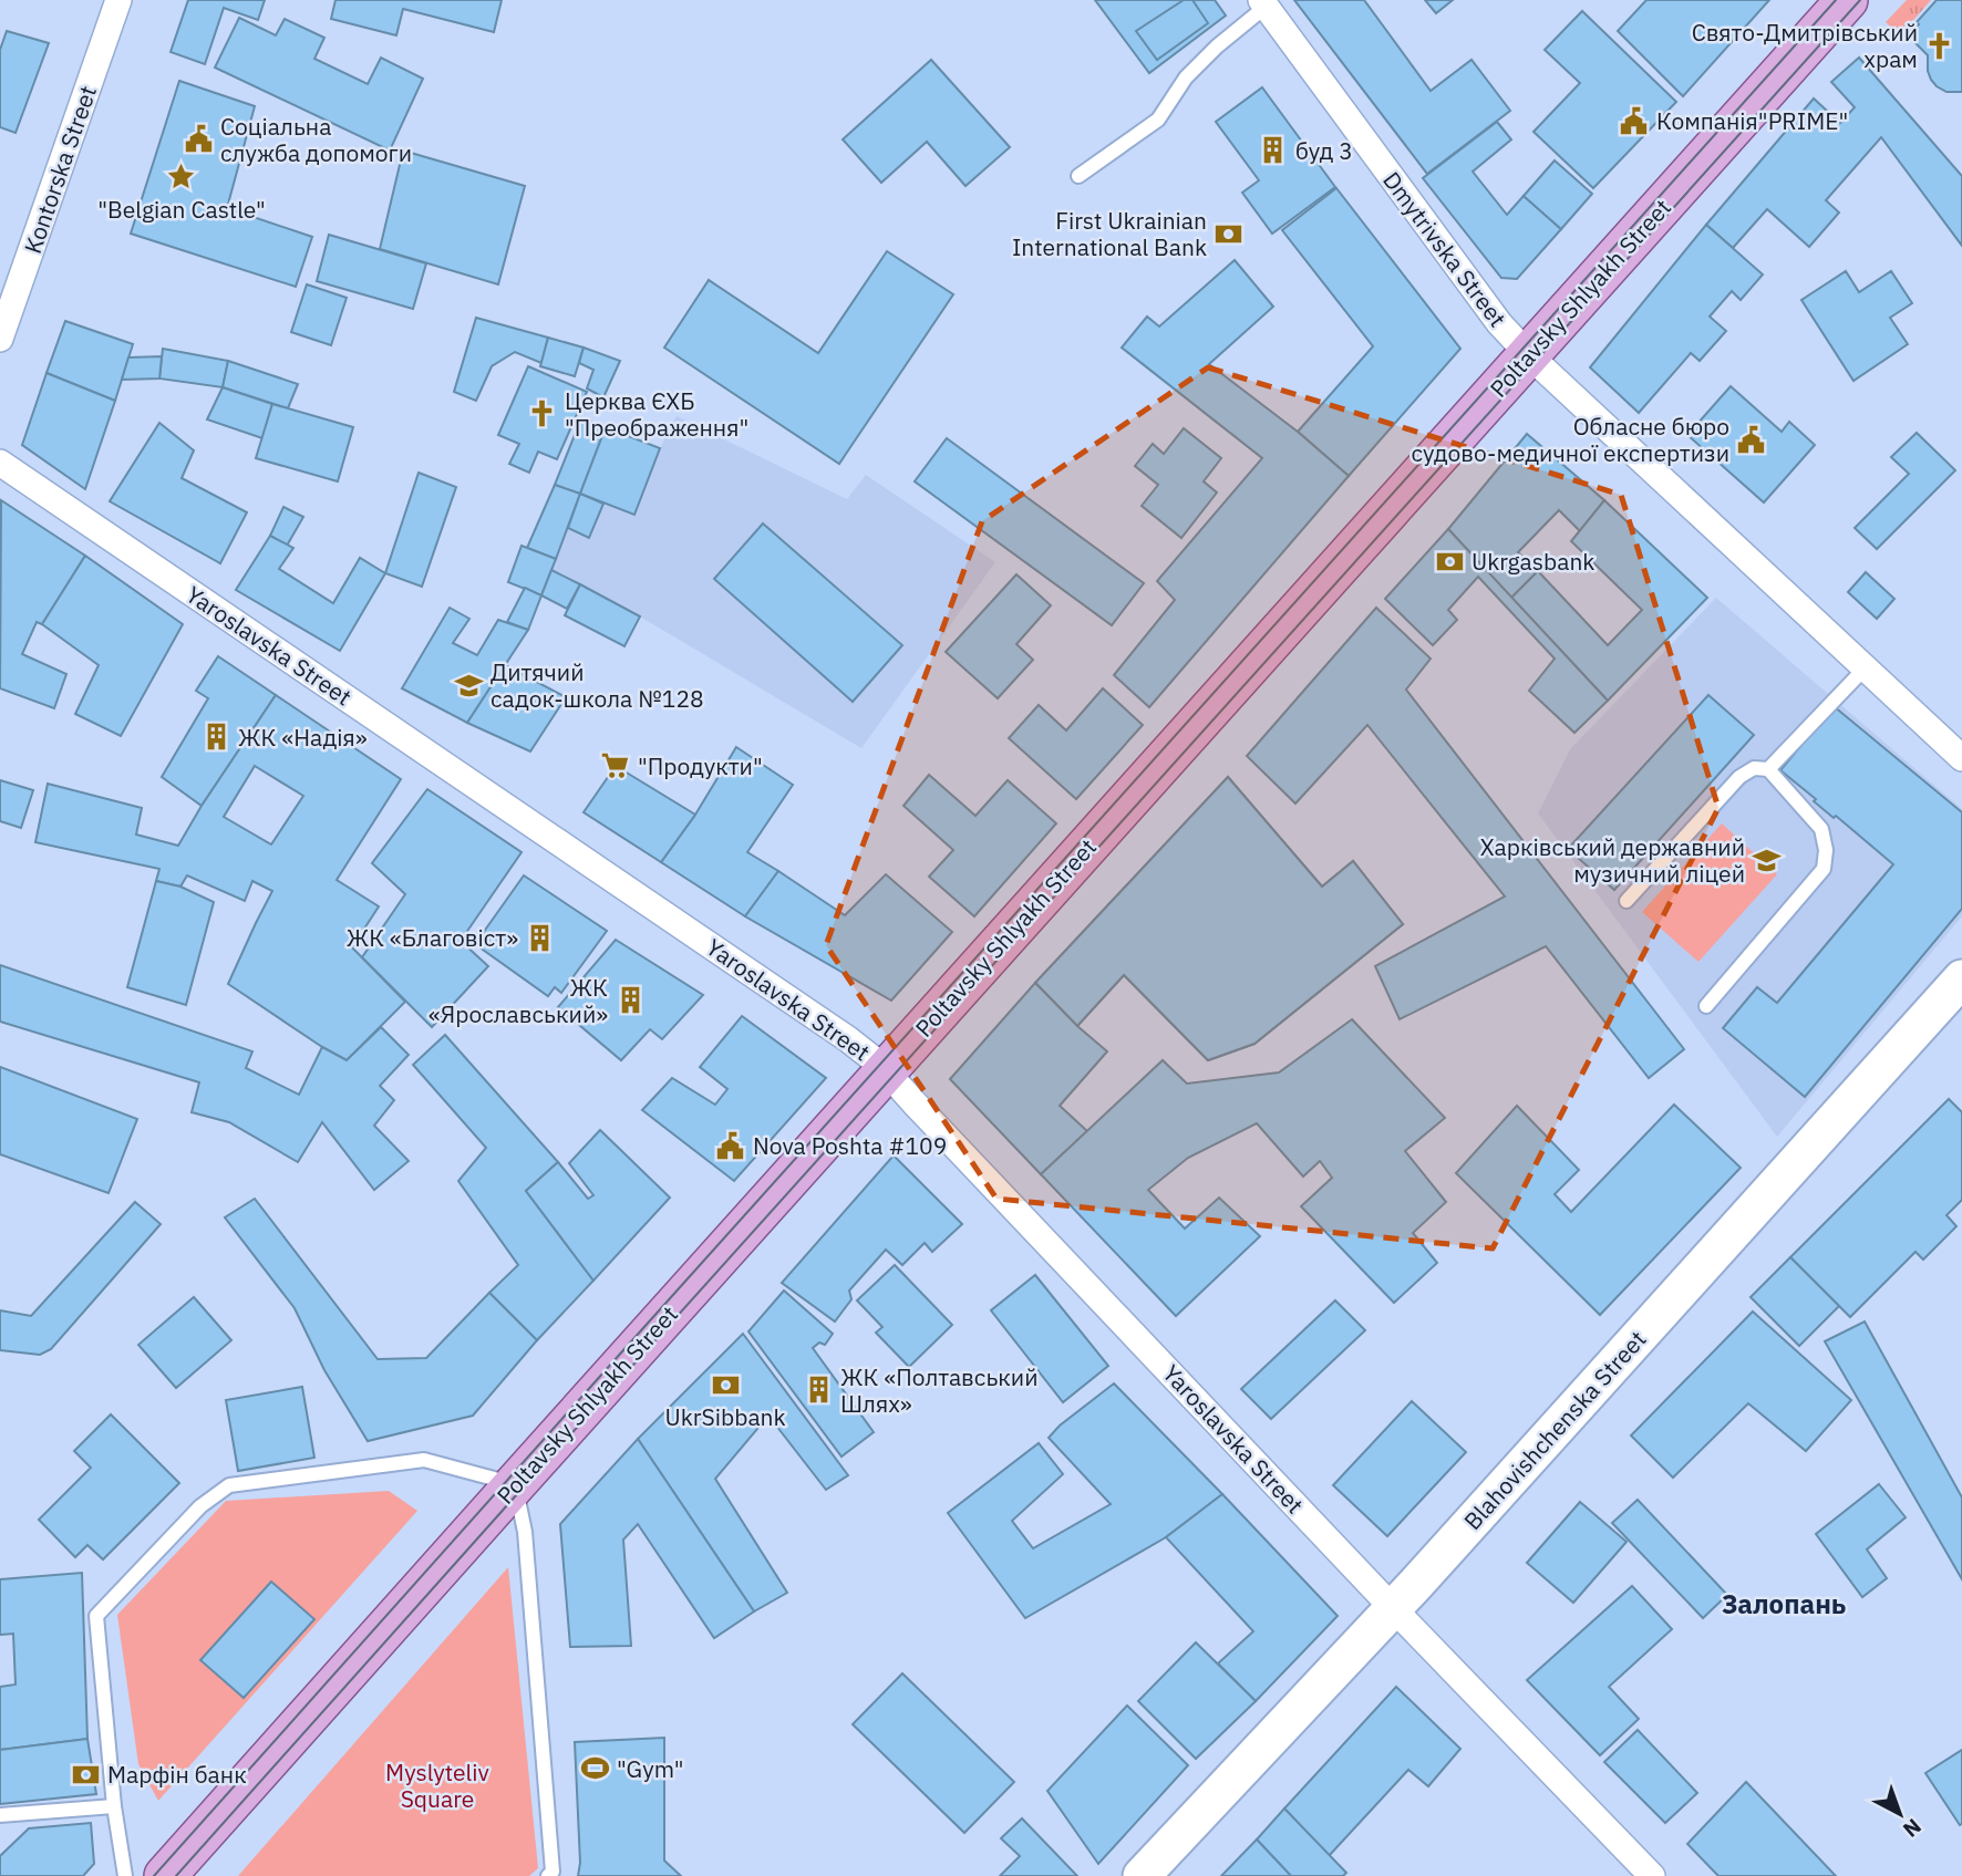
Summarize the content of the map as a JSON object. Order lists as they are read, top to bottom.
{
  "streets": {
    "main road": ["Poltavsky Shlyakh Street"],
    "street": [
      "Kontorska Street",
      "Dmytrivska Street",
      "Yaroslavska Street",
      "Blahovishchenska Street"
    ]
  },
  "crossings": [
    ["Dmytrivska Street", "Poltavsky Shlyakh Street"],
    ["Poltavsky Shlyakh Street", "Yaroslavska Street"],
    ["Yaroslavska Street", "Blahovishchenska Street"]
  ],
  "districts": ["Залопань"],
  "parks": ["Myslyteliv Square"],
  "places": {
    "church": ["Свято-Дмитрівський храм", "Церква ЄХБ \"Преображення\""],
    "public building": [
      "Компанія\"PRIME\"",
      "Соціальна служба допомоги",
      "Обласне бюро судово-медичної експертизи",
      "Nova Poshta #109"
    ],
    "building": [
      "буд 3",
      "ЖК «Надія»",
      "ЖК «Благовіст»",
      "ЖК «Ярославський»",
      "ЖК «Полтавський Шлях»"
    ],
    "place": ["\"Belgian Castle\""],
    "bank": [
      "First Ukrainian International Bank",
      "Ukrgasbank",
      "UkrSibbank",
      "Марфін банк"
    ],
    "school or university": ["Дитячий садок-школа №128", "Харківський державний музичний ліцей"],
    "supermarket": ["\"Продукти\""],
    "sports": ["\"Gym\""]
  },
  "north": "bottom right"
}
